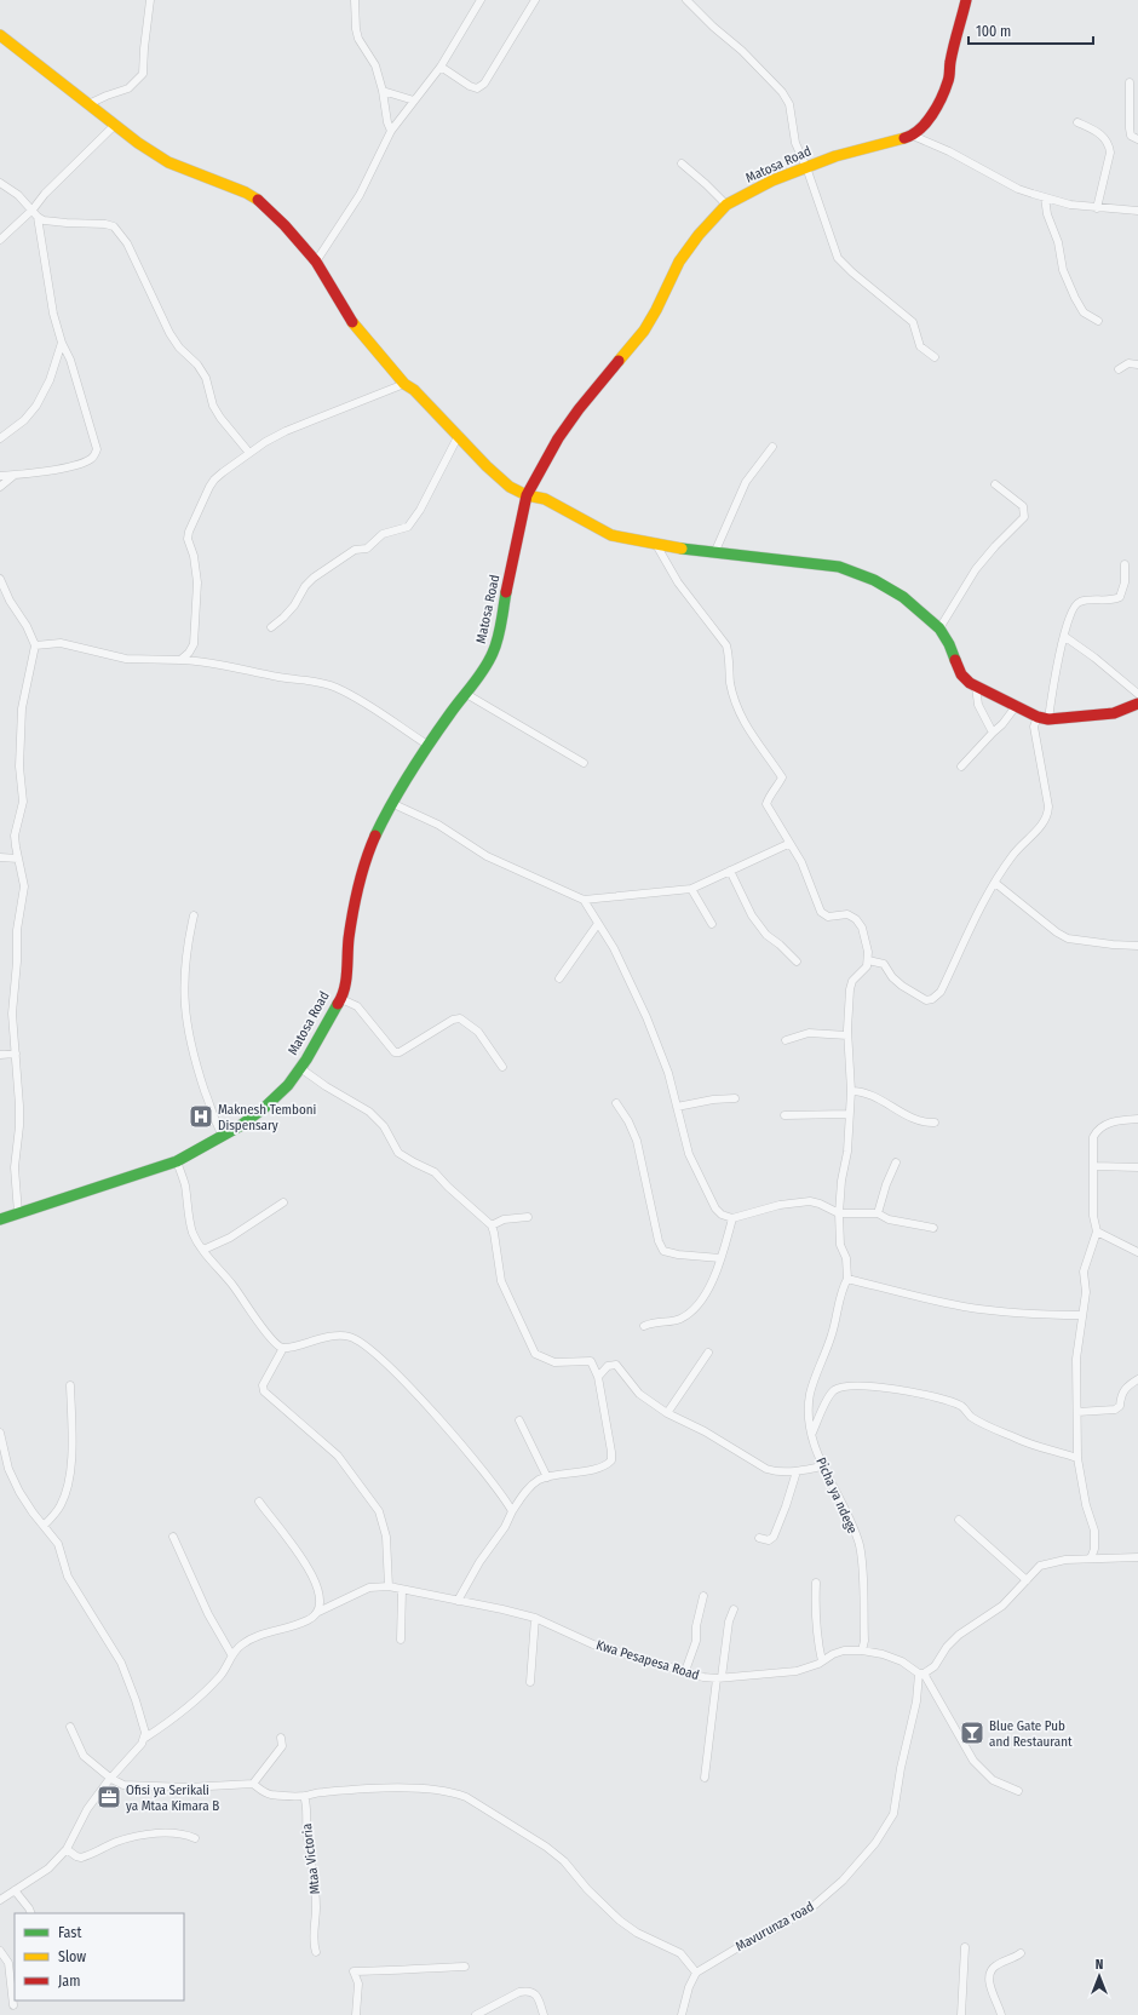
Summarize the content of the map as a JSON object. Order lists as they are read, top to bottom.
{
  "streets": {
    "street": [
      "Matosa Road",
      "Picha ya ndege",
      "Kwa Pesapesa Road",
      "Mtaa Victoria",
      "Mavurunza road"
    ]
  },
  "crossings": [
    ["Picha ya ndege", "Kwa Pesapesa Road"],
    ["Kwa Pesapesa Road", "Mavurunza road"]
  ],
  "places": {
    "hospital": ["Maknesh Temboni Dispensary"],
    "bar": ["Blue Gate Pub and Restaurant"],
    "office": ["Ofisi ya Serikali ya Mtaa Kimara B"]
  },
  "legend": ["Fast", "Slow", "Jam"],
  "scale_bar": "100 m",
  "north": "top"
}
